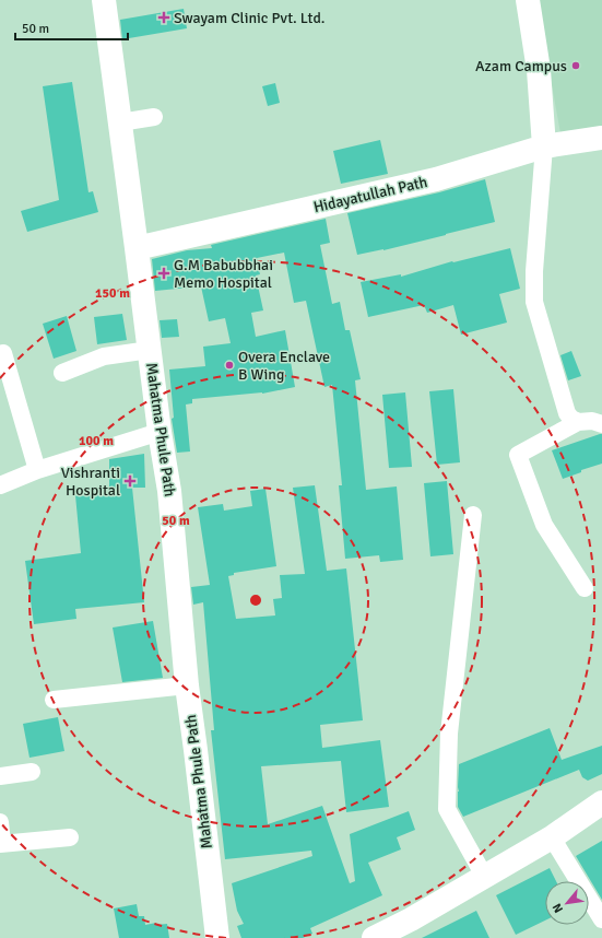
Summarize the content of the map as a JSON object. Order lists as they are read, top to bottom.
{
  "streets": {
    "main road": ["Hidayatullah Path", "Mahatma Phule Path"]
  },
  "crossings": [
    ["Hidayatullah Path", "Mahatma Phule Path"]
  ],
  "places": {
    "health": ["Swayam Clinic Pvt. Ltd.", "G.M Babubbhai Memo Hospital", "Vishranti Hospital"],
    "other": ["Azam Campus", "Overa Enclave B Wing"]
  },
  "scale_bar": "50 m",
  "north": "bottom left",
  "rings": ["150 m", "100 m", "50 m"]
}
